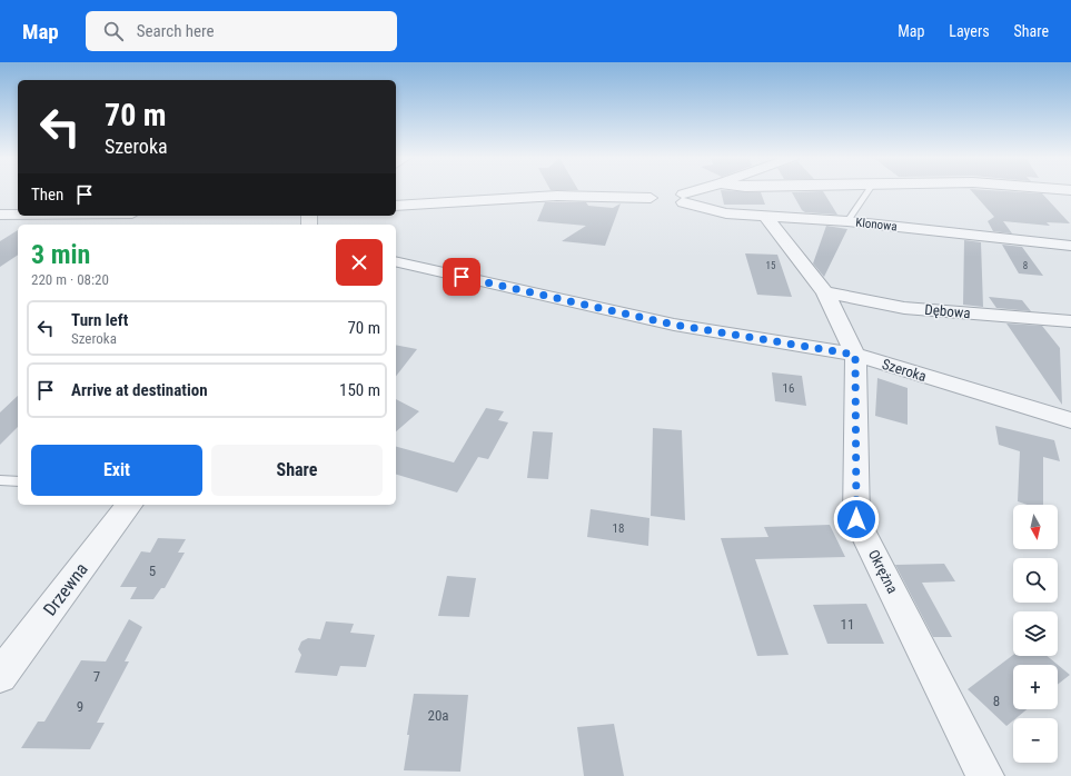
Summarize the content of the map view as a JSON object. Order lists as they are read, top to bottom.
{
  "streets": {
    "street": [
      "Klonowa",
      "Dębowa",
      "Szeroka",
      "Okrężna",
      "Drzewna"
    ]
  },
  "crossings": [
    ["Klonowa", "Okrężna"],
    ["Dębowa", "Okrężna"],
    ["Szeroka", "Okrężna"]
  ],
  "house_numbers": [
    "15",
    "8",
    "16",
    "18",
    "5",
    "11",
    "7",
    "8",
    "9",
    "20a"
  ],
  "north": "bottom",
  "page": {
    "header": "Map",
    "search": "Search here",
    "nav": ["Map", "Layers", "Share"],
    "turn": ["70 m", "Szeroka"],
    "then": "Then",
    "heading": ["3 min", "220 m · 08:20"],
    "list": [
      {
        "name": "Turn left",
        "note": "Szeroka",
        "value": "70 m"
      },
      {
        "name": "Arrive at destination",
        "value": "150 m"
      }
    ],
    "buttons": ["Exit", "Share"],
    "map_buttons": ["+", "−"]
  }
}
